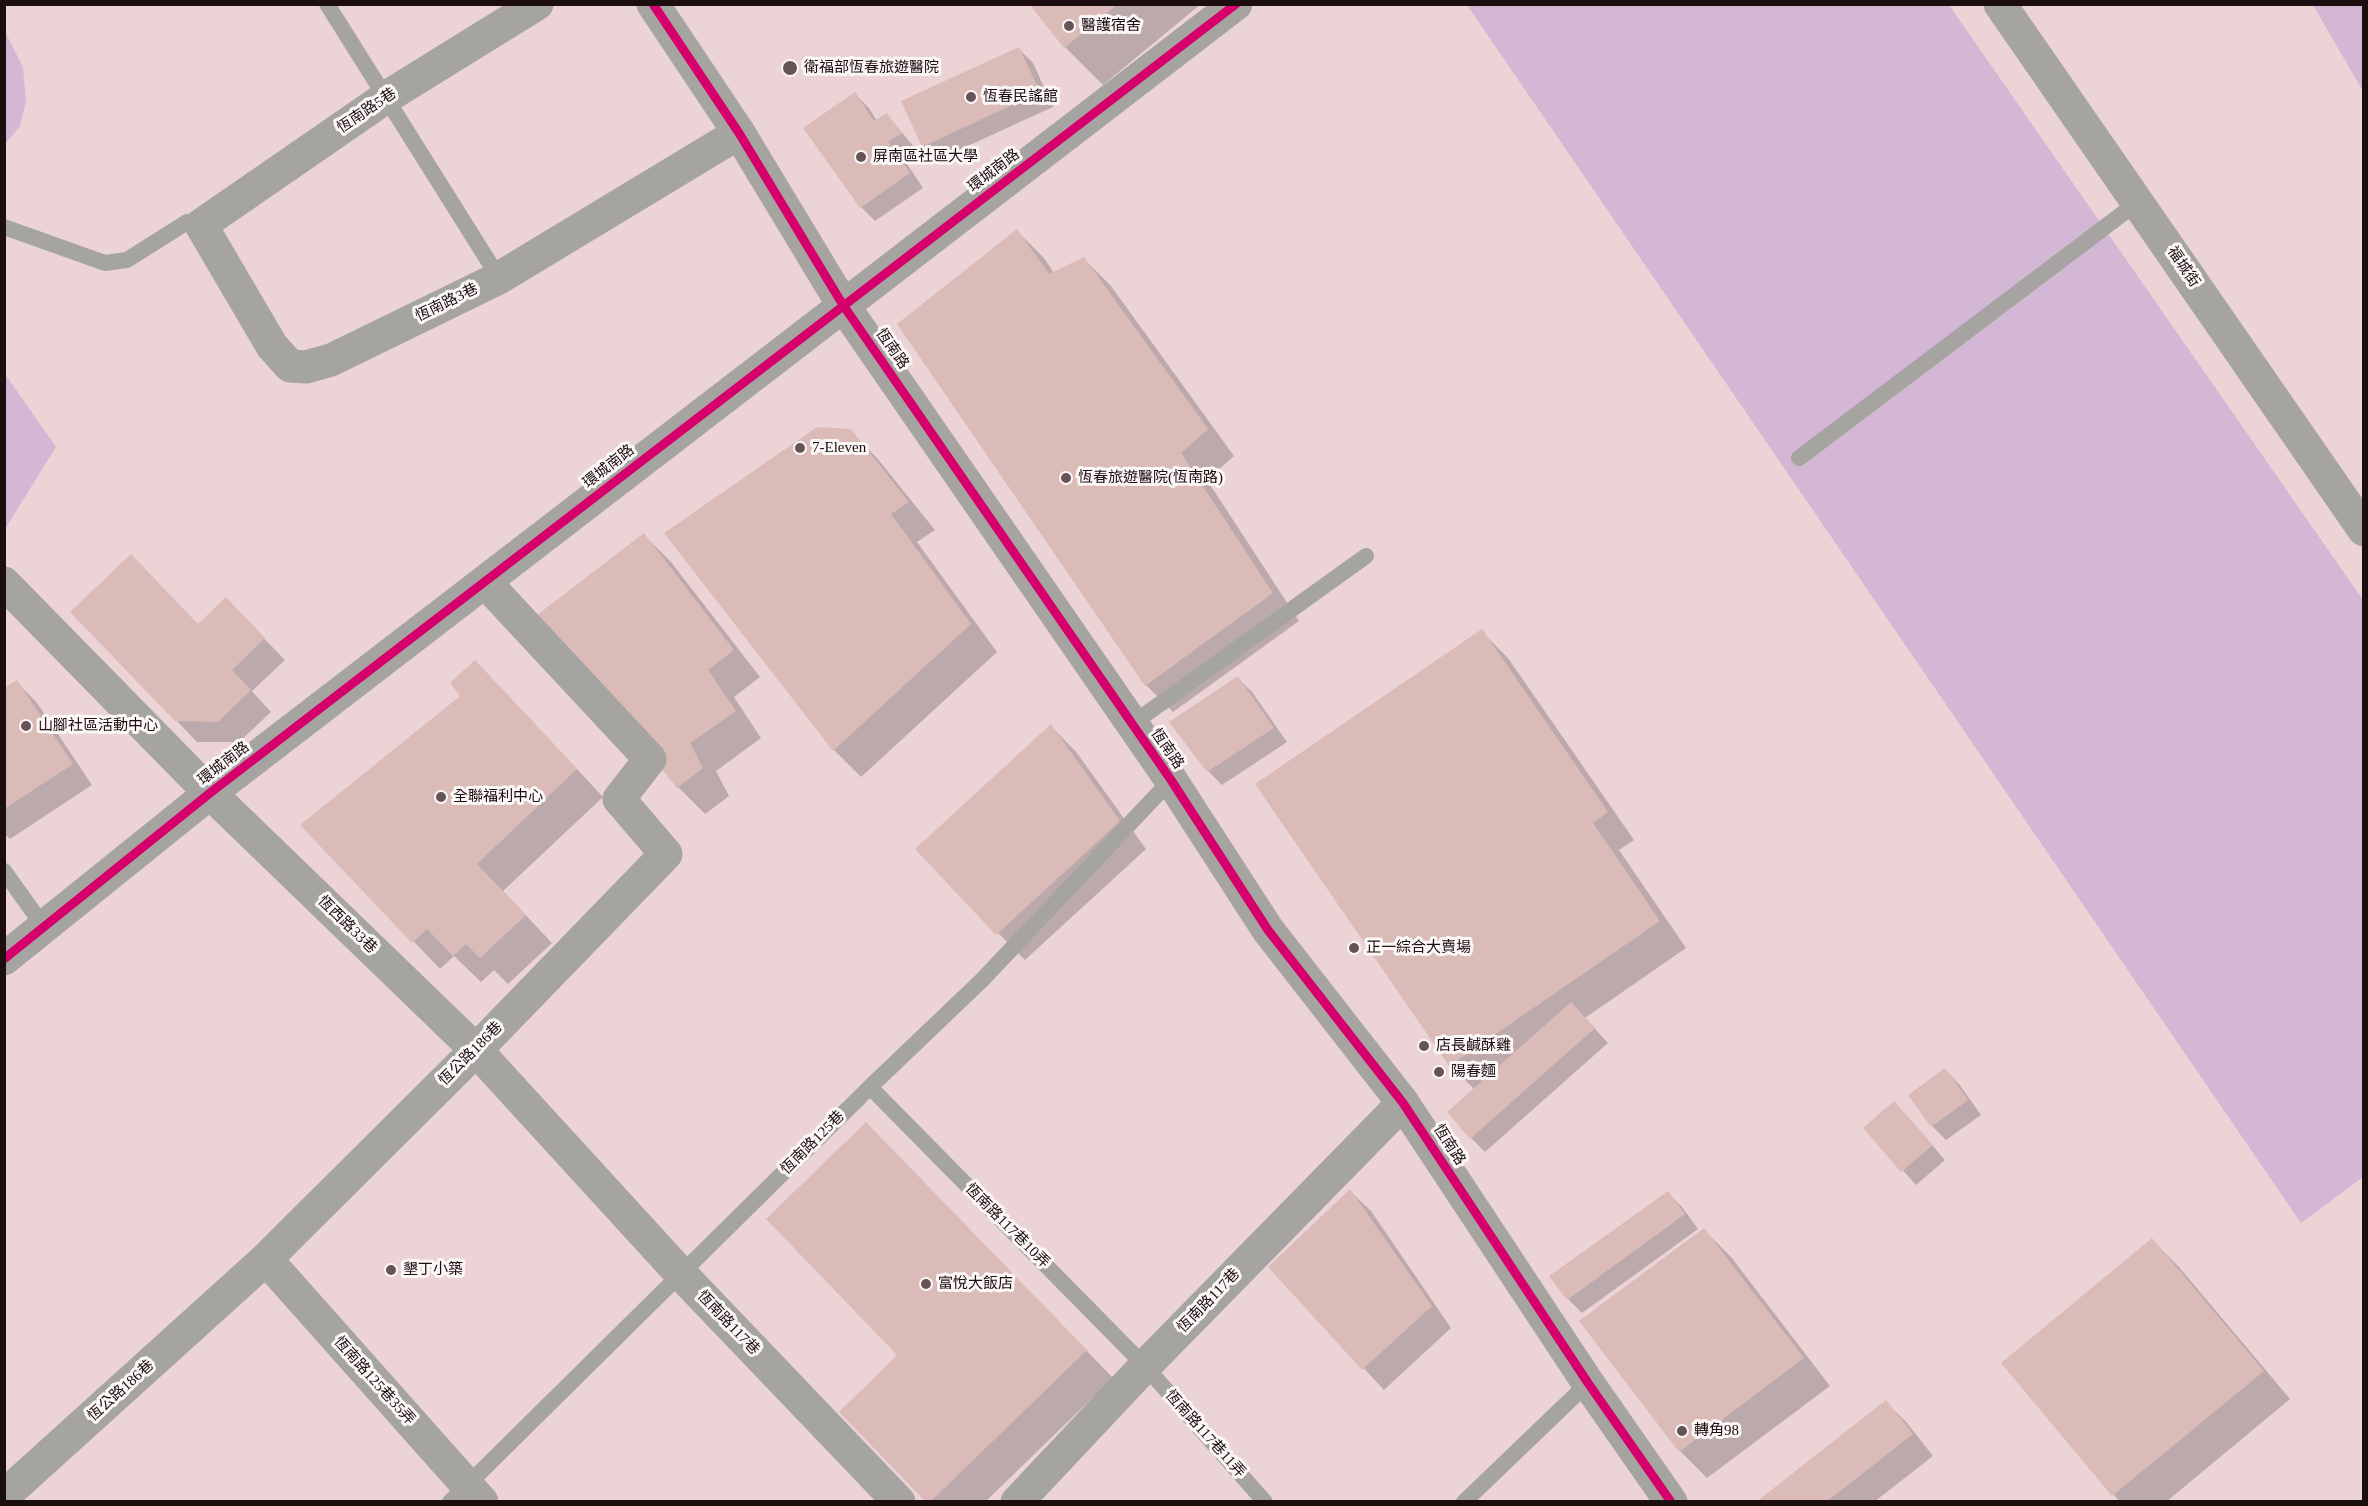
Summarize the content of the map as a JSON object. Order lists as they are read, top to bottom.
{
  "streets": {
    "street": [
      "恆南路5巷",
      "環城南路",
      "福城街",
      "恆南路3巷",
      "恆南路",
      "恆西路33巷",
      "恆公路186巷",
      "恆南路117巷",
      "恆南路125巷35弄"
    ],
    "lane": ["恆南路125巷", "恆南路117巷10弄", "恆南路117巷11弄"]
  },
  "crossings": [
    ["恆南路5巷", "恆南路3巷"],
    ["環城南路", "恆南路"],
    ["環城南路", "恆西路33巷"],
    ["環城南路", "恆公路186巷"],
    ["恆南路3巷", "恆南路"],
    ["恆南路", "恆南路125巷"],
    ["恆南路", "恆南路117巷"],
    ["恆西路33巷", "恆公路186巷"],
    ["恆西路33巷", "恆南路125巷"],
    ["恆西路33巷", "恆南路117巷"],
    ["恆公路186巷", "恆南路125巷35弄"],
    ["恆南路125巷", "恆南路117巷10弄"],
    ["恆南路125巷", "恆南路117巷"],
    ["恆南路125巷", "恆南路125巷35弄"],
    ["恆南路117巷10弄", "恆南路117巷"],
    ["恆南路117巷10弄", "恆南路117巷11弄"],
    ["恆南路117巷", "恆南路117巷11弄"]
  ],
  "places": [
    "醫護宿舍",
    "衛福部恆春旅遊醫院",
    "恆春民謠館",
    "屏南區社區大學",
    "7-Eleven",
    "恆春旅遊醫院(恆南路)",
    "山腳社區活動中心",
    "全聯福利中心",
    "正一綜合大賣場",
    "店長鹹酥雞",
    "陽春麵",
    "墾丁小築",
    "富悅大飯店",
    "轉角98"
  ]
}
